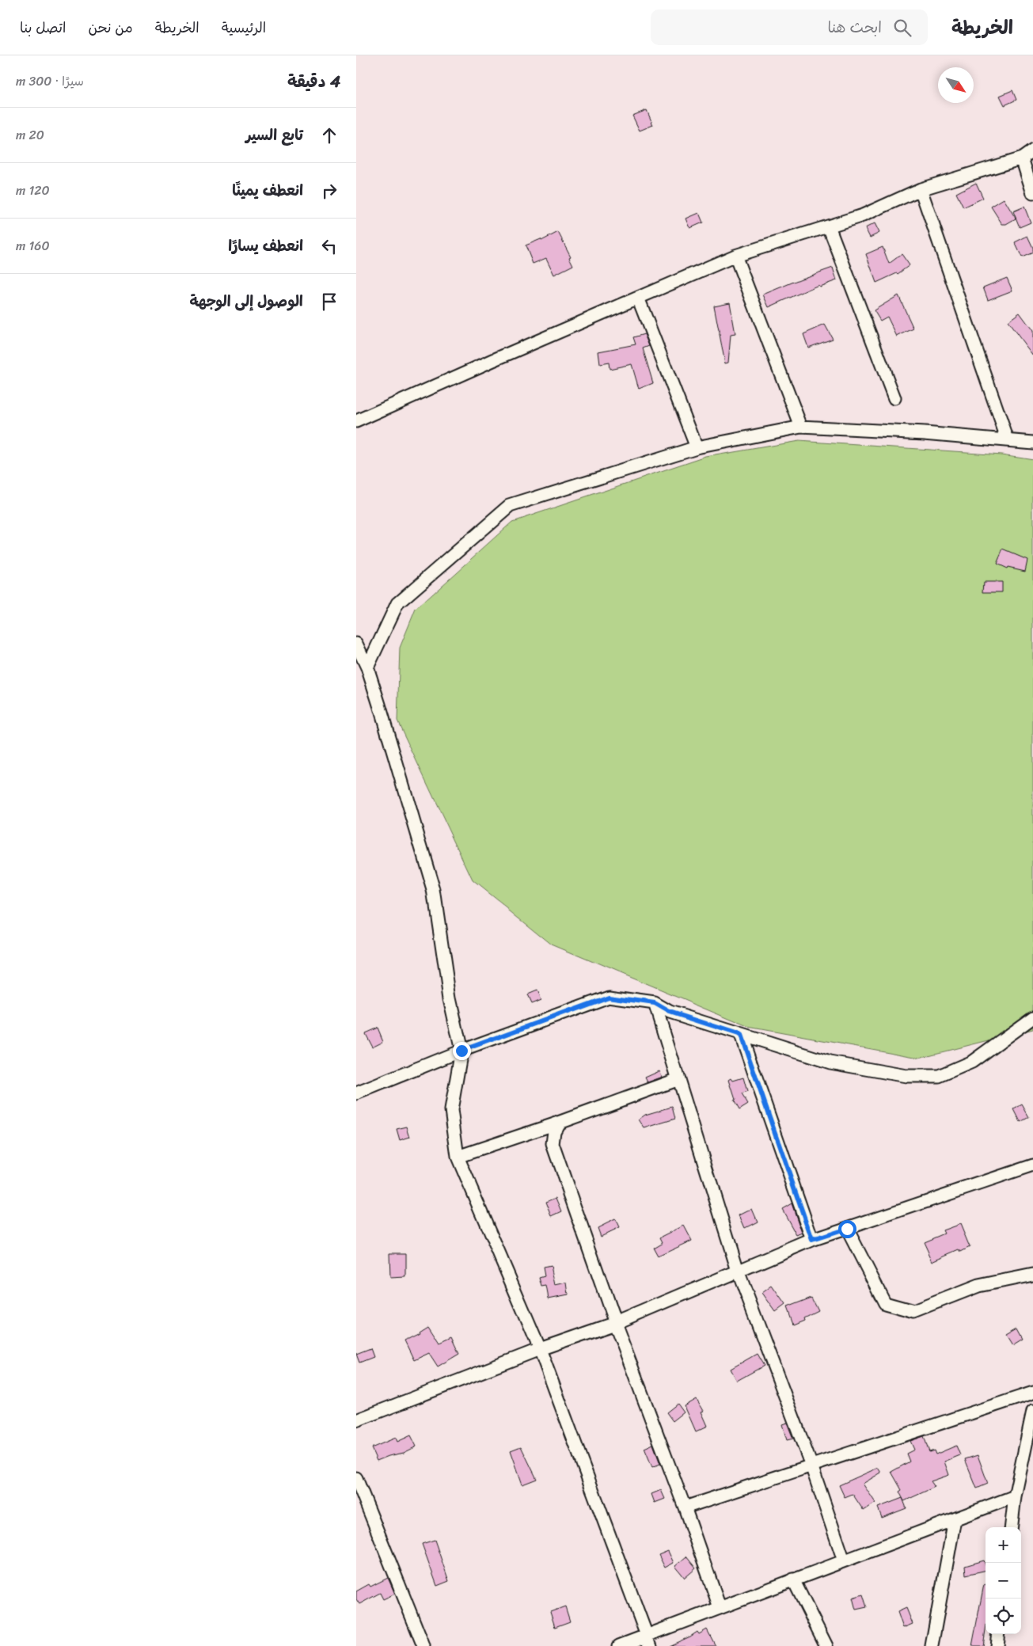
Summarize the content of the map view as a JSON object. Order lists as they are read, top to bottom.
{
  "north": "bottom right",
  "page": {
    "header": "الخريطة",
    "search": "ابحث هنا",
    "nav": [
      "الرئيسية",
      "الخريطة",
      "من نحن",
      "اتصل بنا"
    ],
    "heading": ["4 دقيقة", "سيرًا · 300 m"],
    "list": [
      ["تابع السير", "20 m"],
      ["انعطف يمينًا", "120 m"],
      ["انعطف يسارًا", "160 m"],
      "الوصول إلى الوجهة"
    ],
    "map_buttons": ["+", "−"]
  }
}
